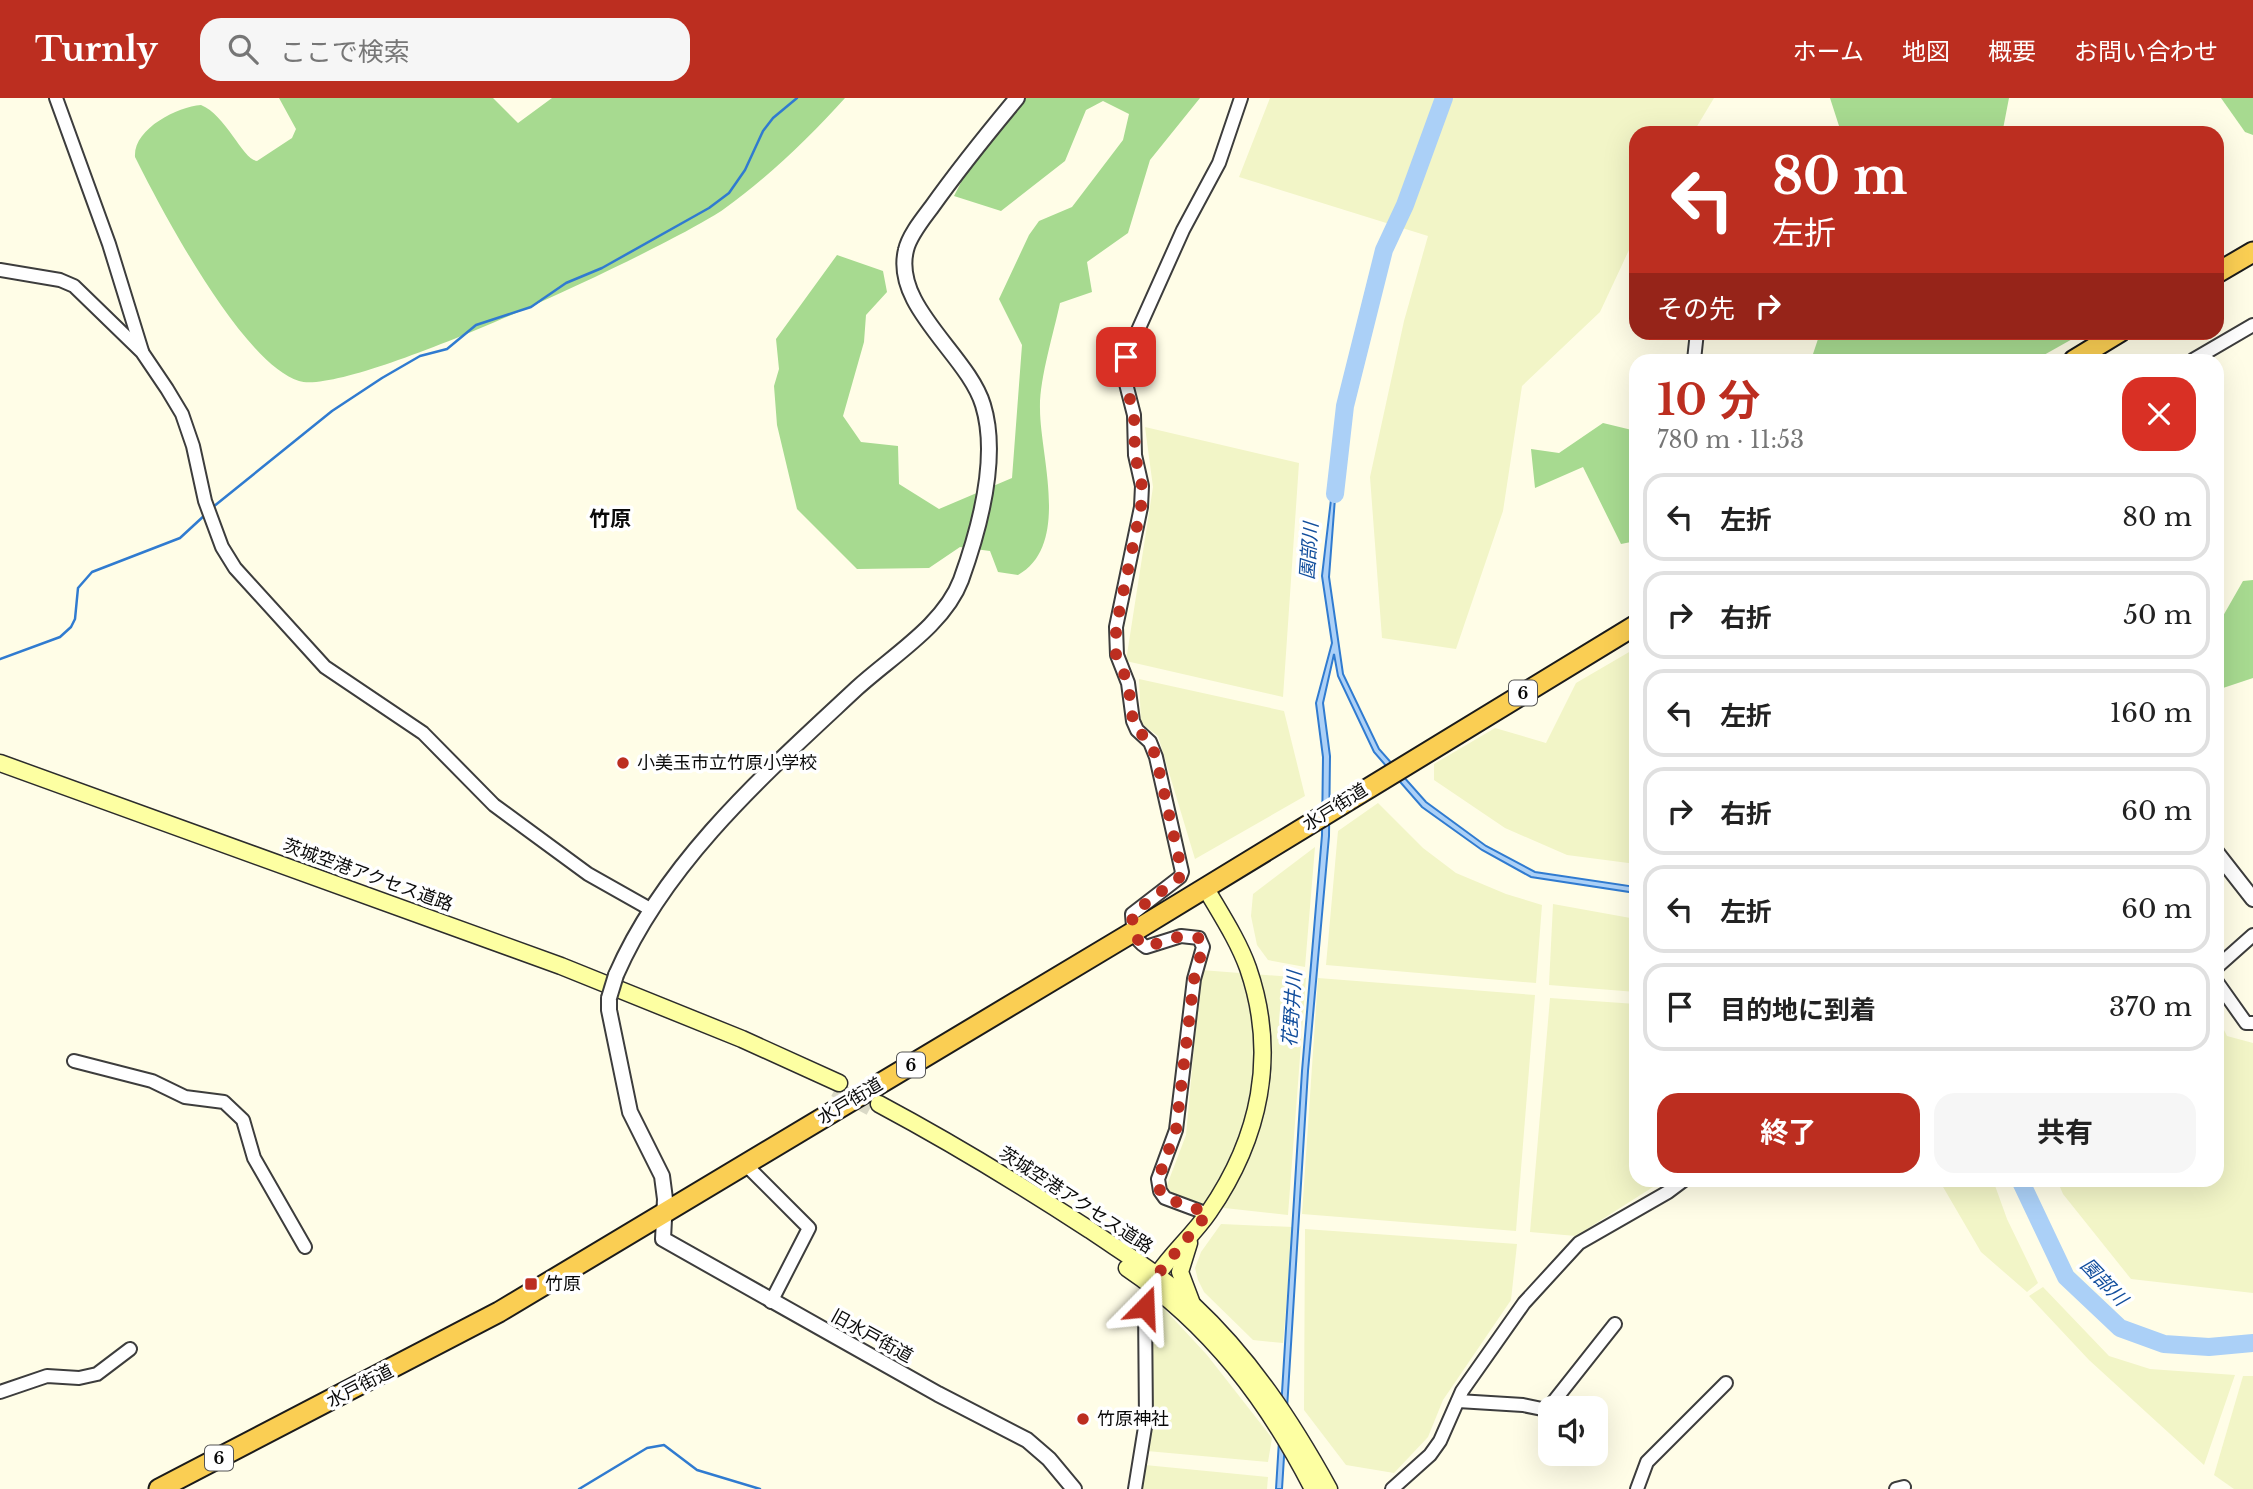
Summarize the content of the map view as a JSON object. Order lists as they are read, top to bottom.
{
  "streets": {
    "highway": ["6", "水戸街道"],
    "main road": ["茨城空港アクセス道路"],
    "street": ["旧水戸街道"]
  },
  "crossings": [
    ["水戸街道", "旧水戸街道"]
  ],
  "districts": ["竹原"],
  "water": ["園部川", "花野井川"],
  "places": {
    "other": ["小美玉市立竹原小学校", "竹原神社"],
    "transit": ["竹原"]
  },
  "page": {
    "header": "Turnly",
    "search": "ここで検索",
    "nav": [
      "ホーム",
      "地図",
      "概要",
      "お問い合わせ"
    ],
    "turn": ["80 m", "左折"],
    "then": "その先",
    "heading": ["10 分", "780 m · 11:53"],
    "list": [
      {
        "name": "左折",
        "value": "80 m"
      },
      {
        "name": "右折",
        "value": "50 m"
      },
      {
        "name": "左折",
        "value": "160 m"
      },
      {
        "name": "右折",
        "value": "60 m"
      },
      {
        "name": "左折",
        "value": "60 m"
      },
      {
        "name": "目的地に到着",
        "value": "370 m"
      }
    ],
    "buttons": ["終了", "共有"]
  }
}
